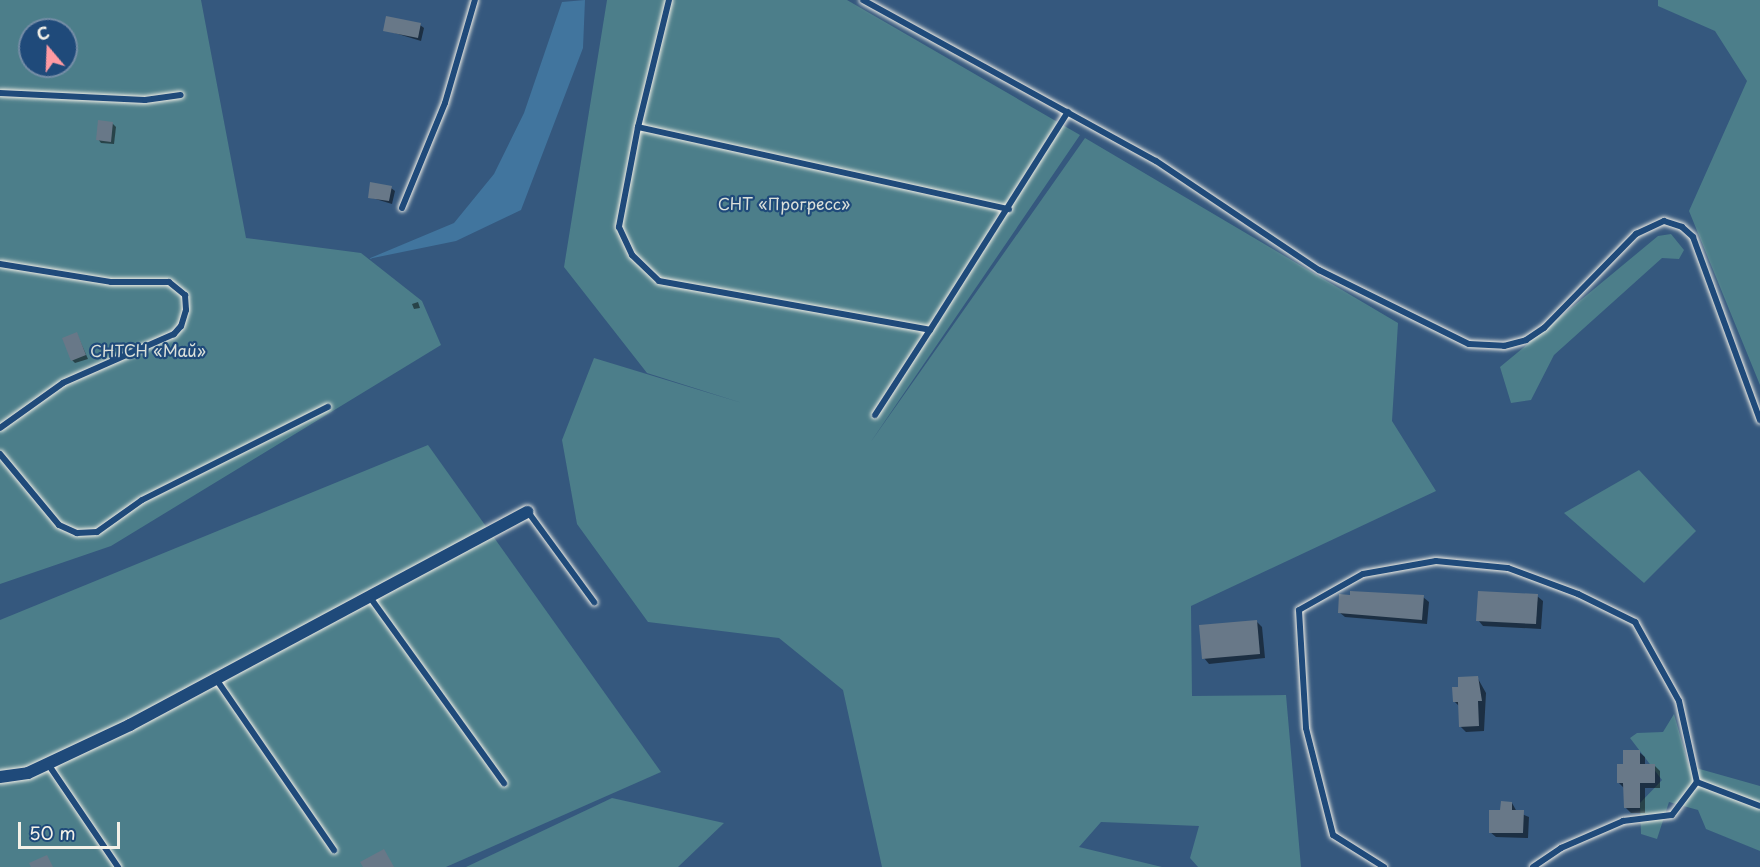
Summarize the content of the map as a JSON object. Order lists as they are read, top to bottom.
{
  "parks": ["СНТ «Прогресс»", "СНТСН «Май»"],
  "scale_bar": "50 m",
  "north": "top"
}
